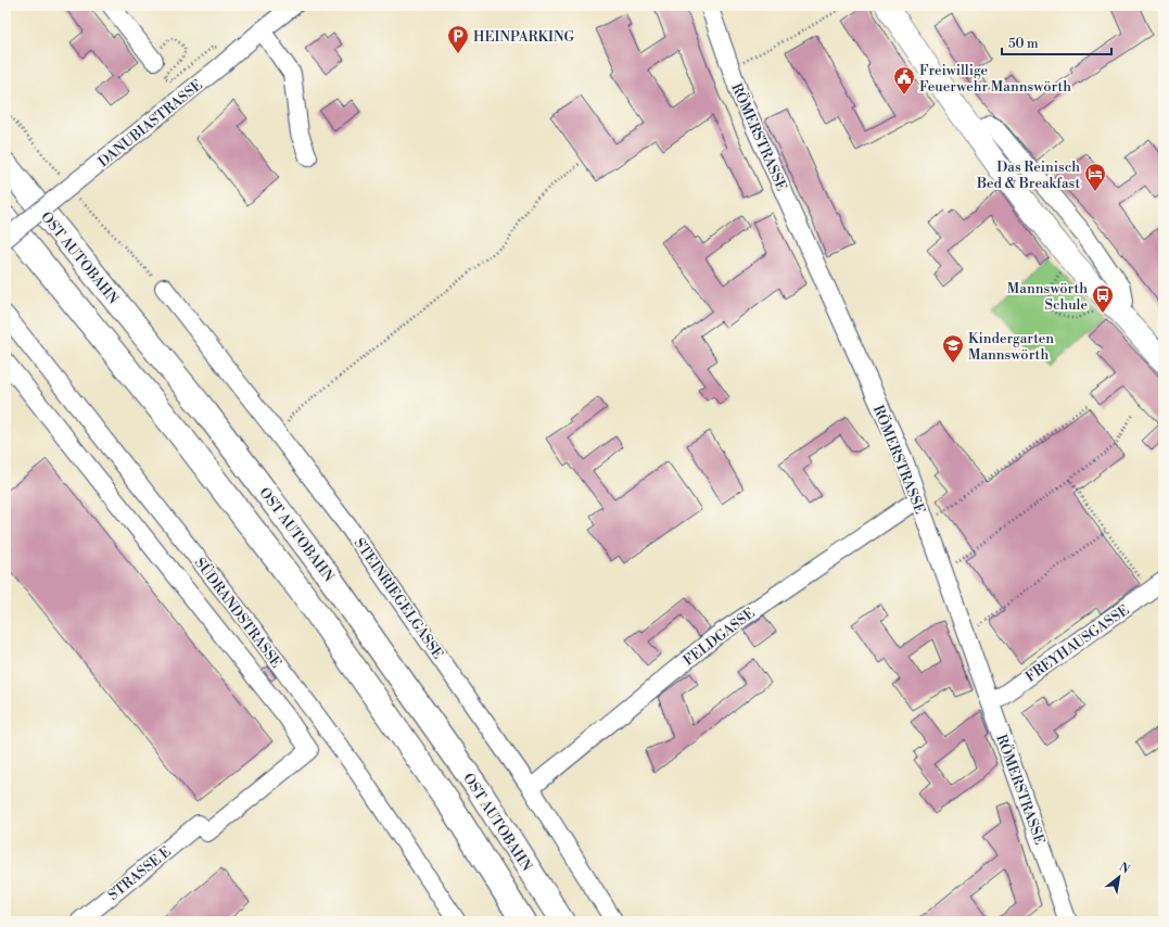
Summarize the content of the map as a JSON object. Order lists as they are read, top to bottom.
{
  "streets": {
    "highway": ["OST AUTOBAHN"],
    "street": [
      "DANUBIASTRASSE",
      "RÖMERSTRASSE",
      "STEINRIEGELGASSE",
      "SÜDRANDSTRASSE",
      "FELDGASSE",
      "FREYHAUSGASSE",
      "STRASSE E"
    ]
  },
  "crossings": [
    ["RÖMERSTRASSE", "FELDGASSE"],
    ["RÖMERSTRASSE", "FREYHAUSGASSE"],
    ["STEINRIEGELGASSE", "FELDGASSE"]
  ],
  "places": {
    "parking": ["HEINPARKING"],
    "public building": ["Freiwillige Feuerwehr Mannswörth"],
    "hotel": ["Das Reinisch Bed & Breakfast"],
    "bus stop": ["Mannswörth Schule"],
    "school or university": ["Kindergarten Mannswörth"]
  },
  "scale_bar": "50 m",
  "north": "top right"
}
